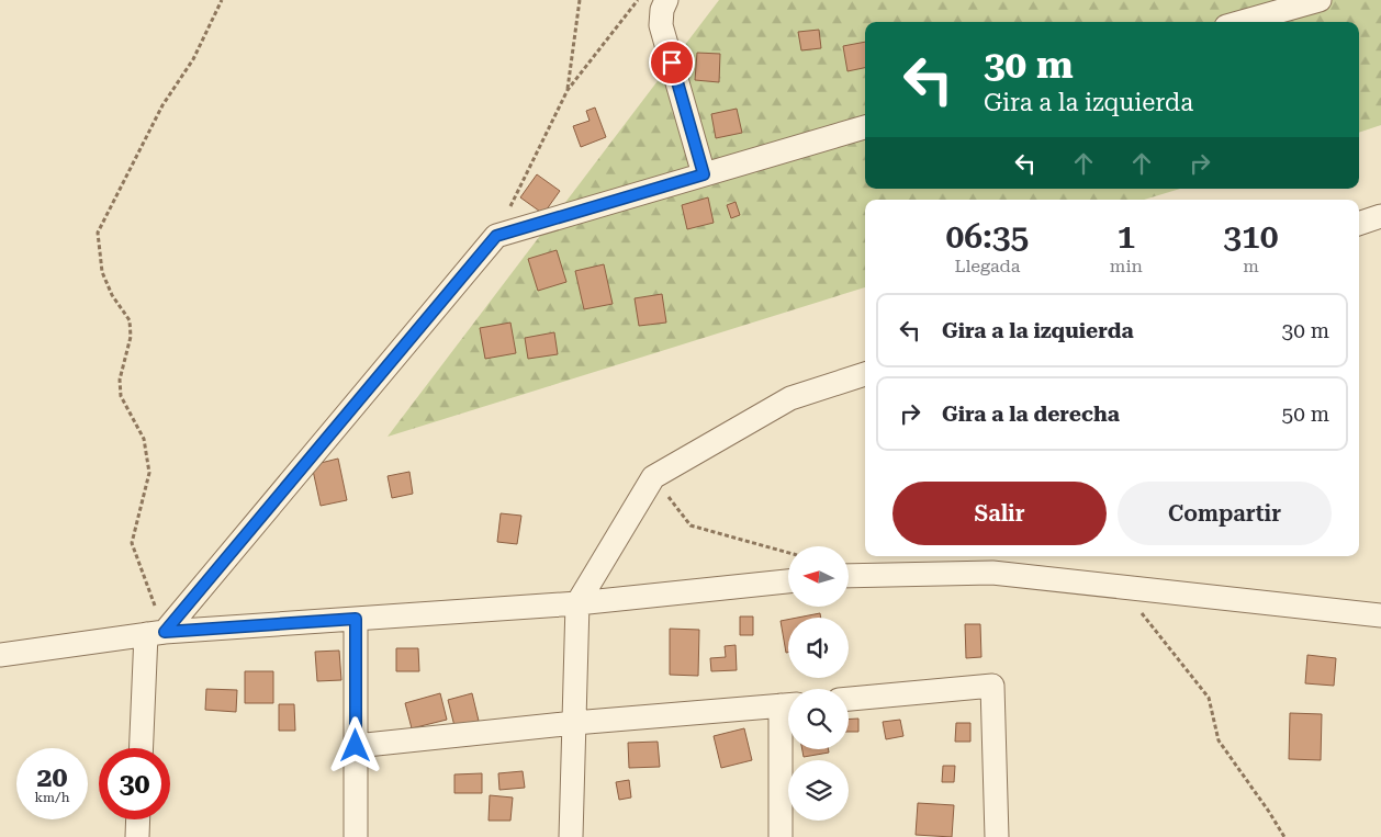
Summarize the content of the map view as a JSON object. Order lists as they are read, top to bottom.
{
  "north": "left",
  "page": {
    "turn": ["30 m", "Gira a la izquierda"],
    "eta": [
      "06:35",
      "Llegada",
      "1",
      "min",
      "310",
      "m"
    ],
    "list": [
      {
        "name": "Gira a la izquierda",
        "value": "30 m"
      },
      {
        "name": "Gira a la derecha",
        "value": "50 m"
      }
    ],
    "buttons": ["Salir", "Compartir"],
    "speed": "20 km/h",
    "limit": "30"
  }
}
